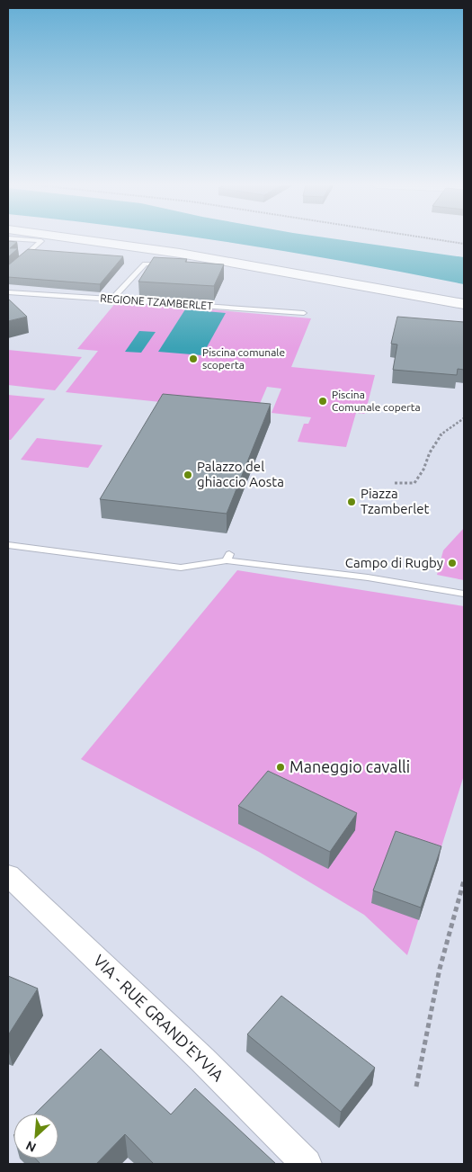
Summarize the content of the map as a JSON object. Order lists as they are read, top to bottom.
{
  "streets": {
    "street": ["VIA - RUE GRAND'EYVIA"],
    "lane": ["REGIONE TZAMBERLET"]
  },
  "places": [
    "Piscina comunale scoperta",
    "Piscina Comunale coperta",
    "Palazzo del ghiaccio Aosta",
    "Piazza Tzamberlet",
    "Campo di Rugby",
    "Maneggio cavalli"
  ],
  "north": "bottom left"
}
